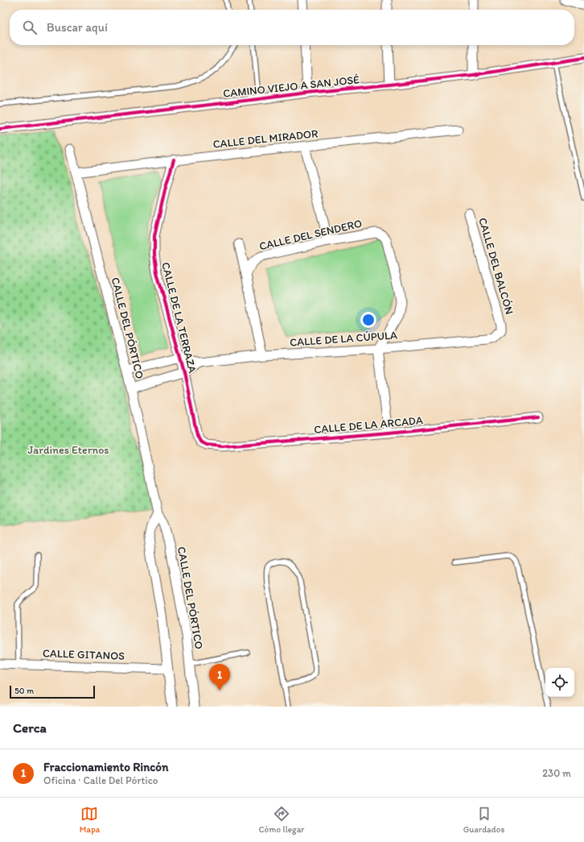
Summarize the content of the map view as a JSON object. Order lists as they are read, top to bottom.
{
  "streets": {
    "street": [
      "CAMINO VIEJO A SAN JOSÉ",
      "CALLE DEL MIRADOR",
      "CALLE DEL SENDERO",
      "CALLE DEL BALCÓN",
      "CALLE DE LA TERRAZA",
      "CALLE DEL PÓRTICO",
      "CALLE DE LA CÚPULA",
      "CALLE DE LA ARCADA",
      "CALLE GITANOS"
    ]
  },
  "crossings": [
    ["CALLE DEL MIRADOR", "CALLE DE LA TERRAZA"],
    ["CALLE DEL MIRADOR", "CALLE DEL PÓRTICO"],
    ["CALLE DEL SENDERO", "CALLE DE LA CÚPULA"],
    ["CALLE DEL BALCÓN", "CALLE DE LA CÚPULA"],
    ["CALLE DE LA TERRAZA", "CALLE DE LA CÚPULA"],
    ["CALLE DE LA TERRAZA", "CALLE DE LA ARCADA"],
    ["CALLE DEL PÓRTICO", "CALLE DE LA CÚPULA"]
  ],
  "parks": ["Jardines Eternos"],
  "scale_bar": "50 m",
  "page": {
    "search": "Buscar aquí",
    "pins": "1",
    "scale": "50 m",
    "heading": "Cerca",
    "list": [
      {
        "mark": "1",
        "name": "Fraccionamiento Rincón",
        "note": "Oficina · Calle Del Pórtico",
        "value": "230 m"
      }
    ],
    "nav": ["Mapa", "Cómo llegar", "Guardados"]
  }
}
